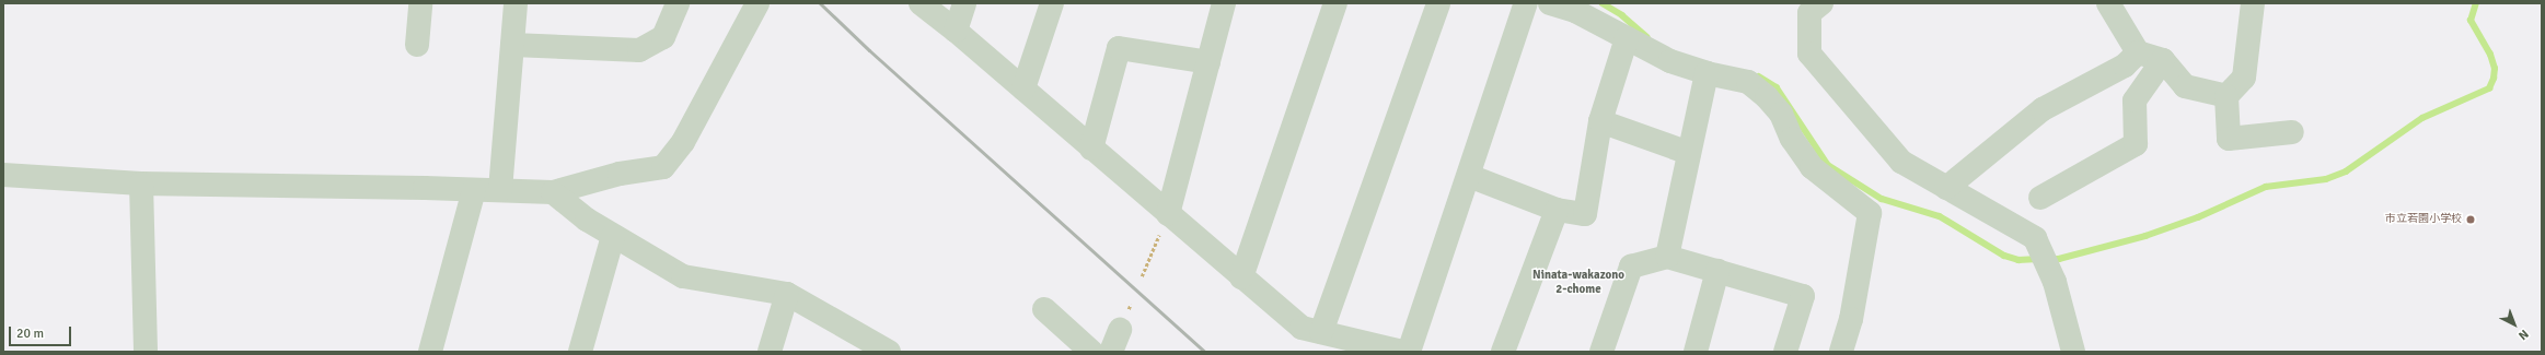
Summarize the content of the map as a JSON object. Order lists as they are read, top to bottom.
{
  "districts": ["Ninata-wakazono 2-chome"],
  "places": ["市立若園小学校"],
  "scale_bar": "20 m",
  "north": "bottom right"
}
